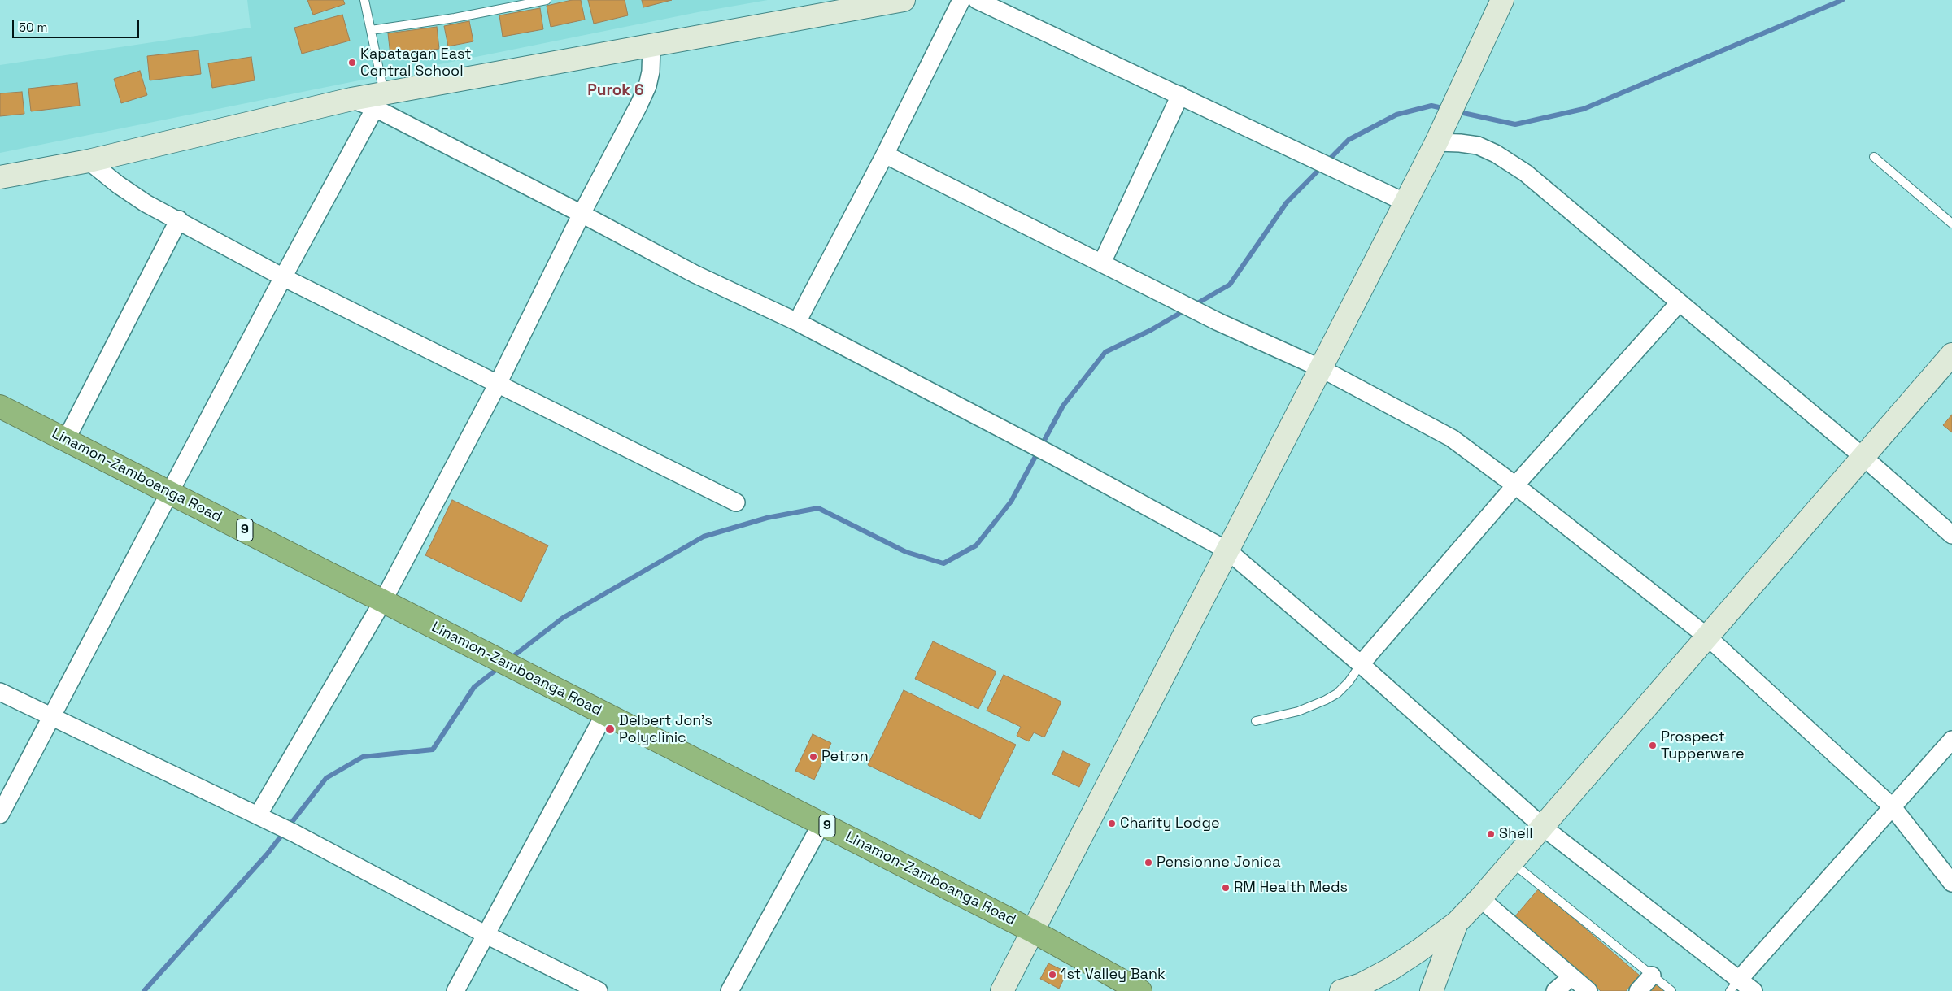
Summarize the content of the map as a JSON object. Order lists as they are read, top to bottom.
{
  "streets": {
    "highway": ["Linamon-Zamboanga Road", "9"]
  },
  "districts": ["Purok 6"],
  "places": [
    "Kapatagan East Central School",
    "Delbert Jon's Polyclinic",
    "Prospect Tupperware",
    "Petron",
    "Charity Lodge",
    "Shell",
    "Pensionne Jonica",
    "RM Health Meds",
    "1st Valley Bank"
  ],
  "scale_bar": "50 m"
}
